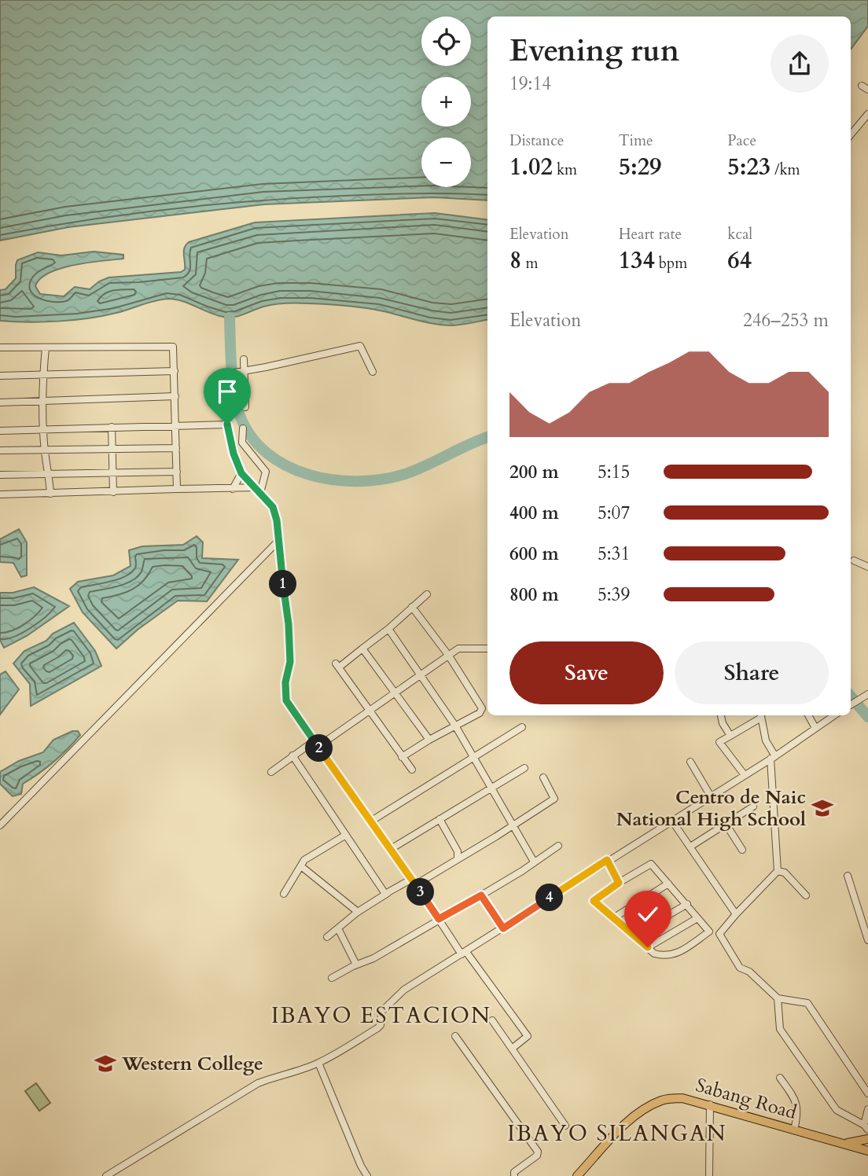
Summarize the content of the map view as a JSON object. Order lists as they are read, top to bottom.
{
  "streets": {
    "main road": ["Sabang Road"]
  },
  "districts": ["IBAYO ESTACION", "IBAYO SILANGAN"],
  "places": {
    "school or university": ["Centro de Naic National High School", "Western College"]
  },
  "page": {
    "map_buttons": ["+", "−"],
    "heading": ["Evening run", "19:14"],
    "stats": [
      ["Distance", "1.02 km"],
      ["Time", "5:29"],
      ["Pace", "5:23 /km"],
      ["Elevation", "8 m"],
      ["Heart rate", "134 bpm"],
      ["kcal", "64"]
    ],
    "chart": ["Elevation", "246–253 m"],
    "list": [
      {
        "name": "200 m",
        "note": "5:15"
      },
      {
        "name": "400 m",
        "note": "5:07"
      },
      {
        "name": "600 m",
        "note": "5:31"
      },
      {
        "name": "800 m",
        "note": "5:39"
      }
    ],
    "pins": [
      "1",
      "2",
      "3",
      "4"
    ],
    "buttons": ["Save", "Share"]
  }
}
